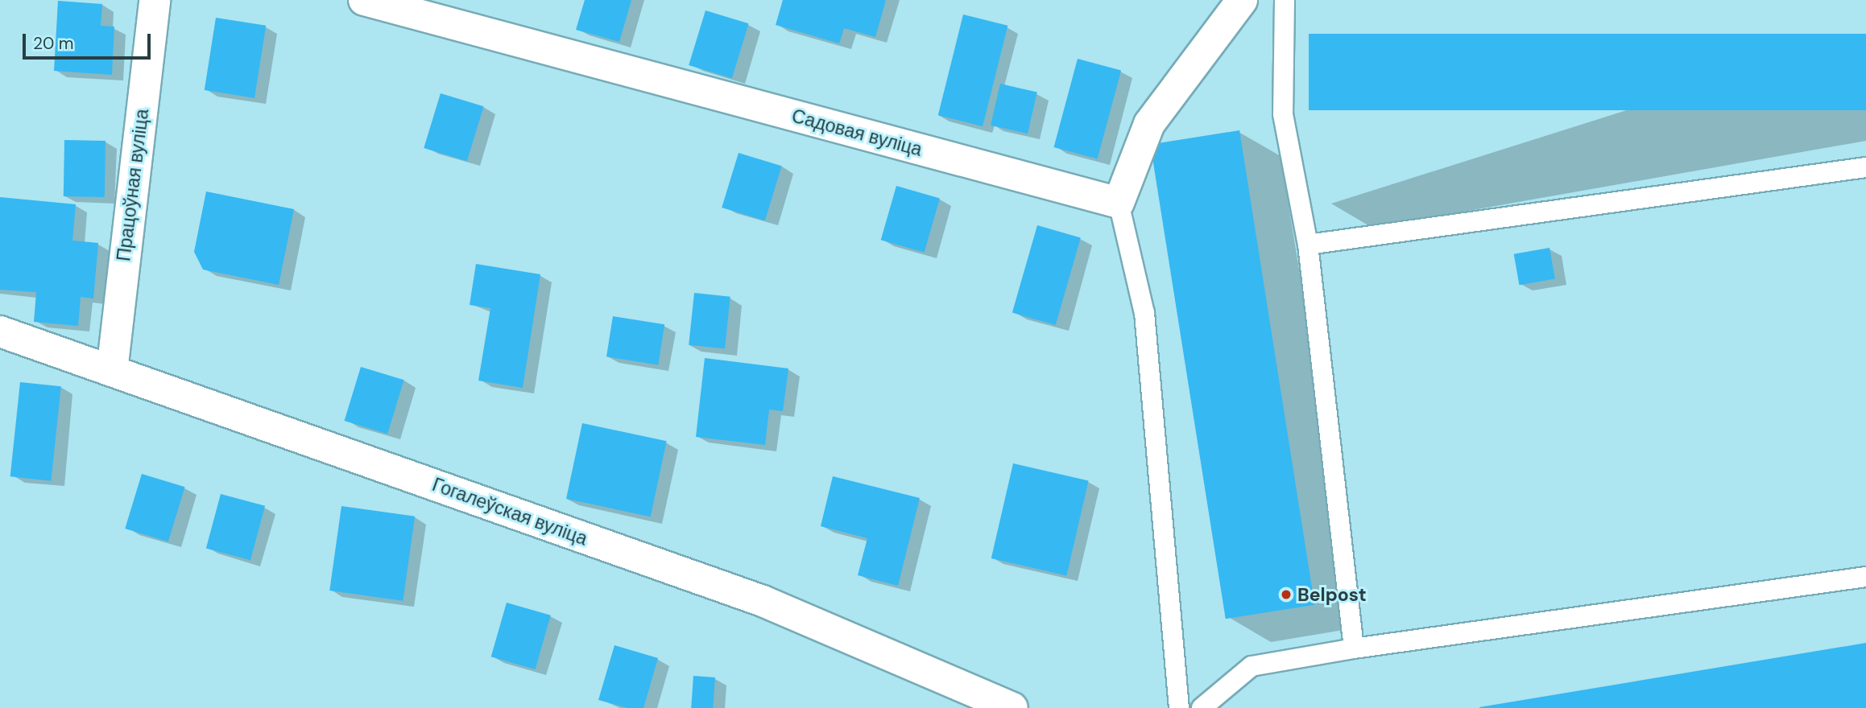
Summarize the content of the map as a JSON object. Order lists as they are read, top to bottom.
{
  "streets": {
    "street": ["Садовая вуліца", "Працоўная вуліца", "Гогалеўская вуліца"]
  },
  "crossings": [
    ["Працоўная вуліца", "Гогалеўская вуліца"]
  ],
  "places": ["Belpost"],
  "scale_bar": "20 m"
}
